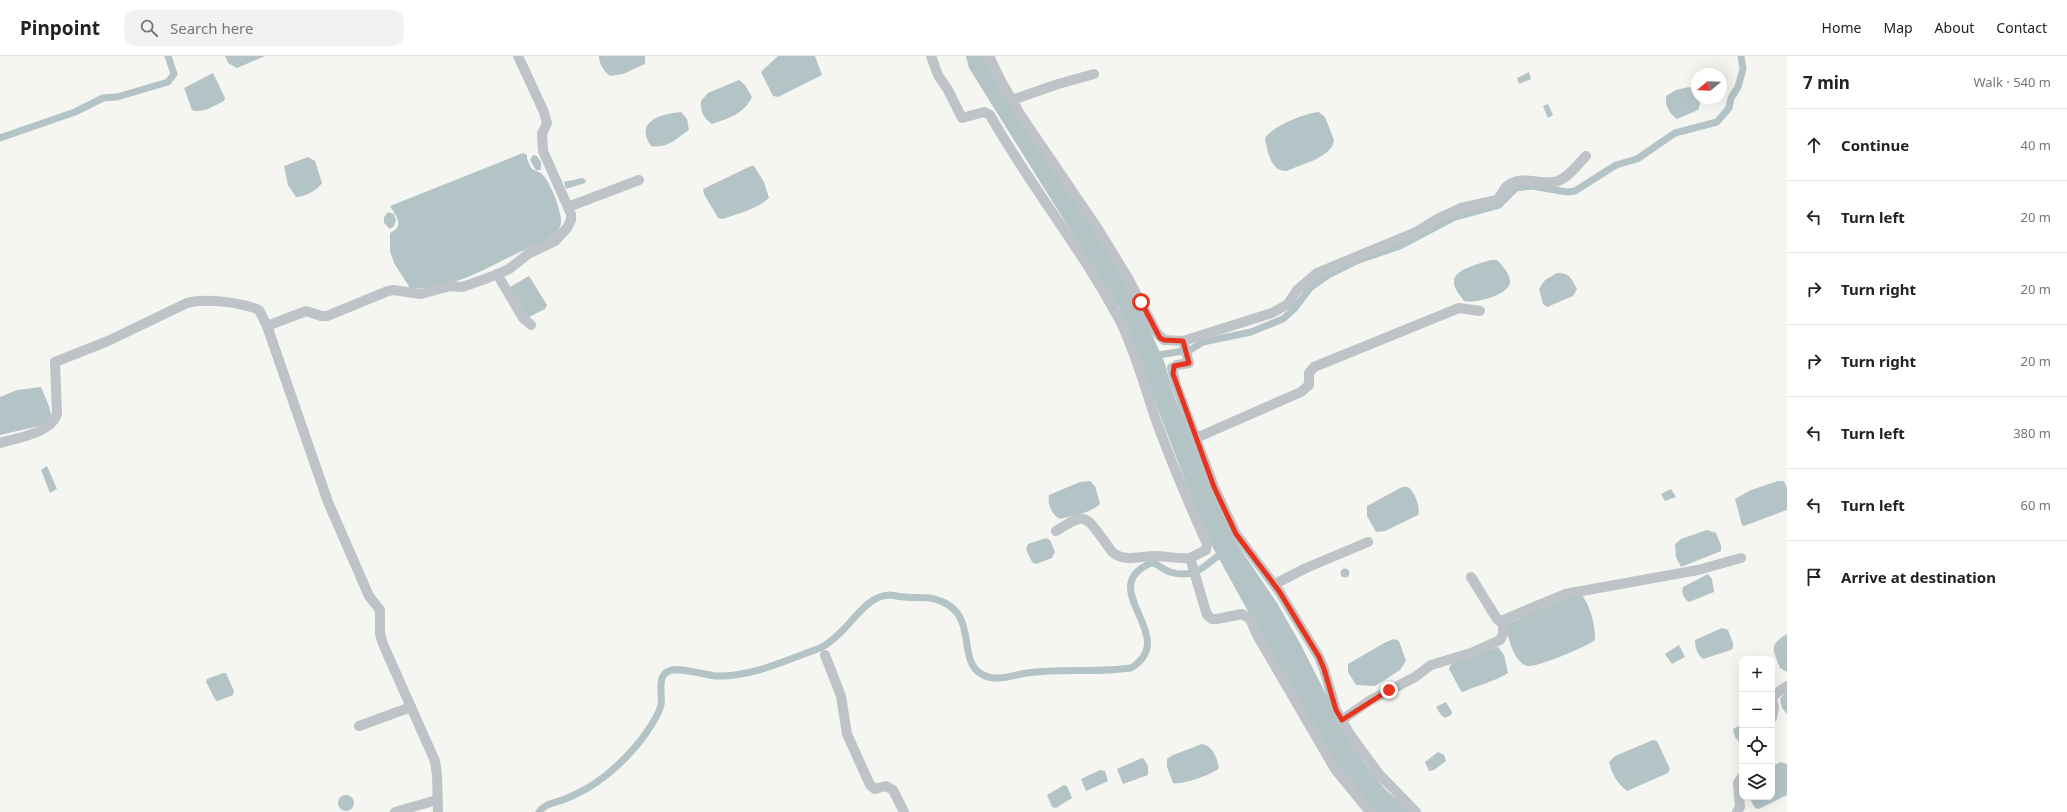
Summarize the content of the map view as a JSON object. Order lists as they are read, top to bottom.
{
  "north": "left",
  "page": {
    "header": "Pinpoint",
    "search": "Search here",
    "nav": [
      "Home",
      "Map",
      "About",
      "Contact"
    ],
    "heading": ["7 min", "Walk · 540 m"],
    "list": [
      ["Continue", "40 m"],
      ["Turn left", "20 m"],
      ["Turn right", "20 m"],
      ["Turn right", "20 m"],
      ["Turn left", "380 m"],
      ["Turn left", "60 m"],
      "Arrive at destination"
    ],
    "map_buttons": ["+", "−"]
  }
}
